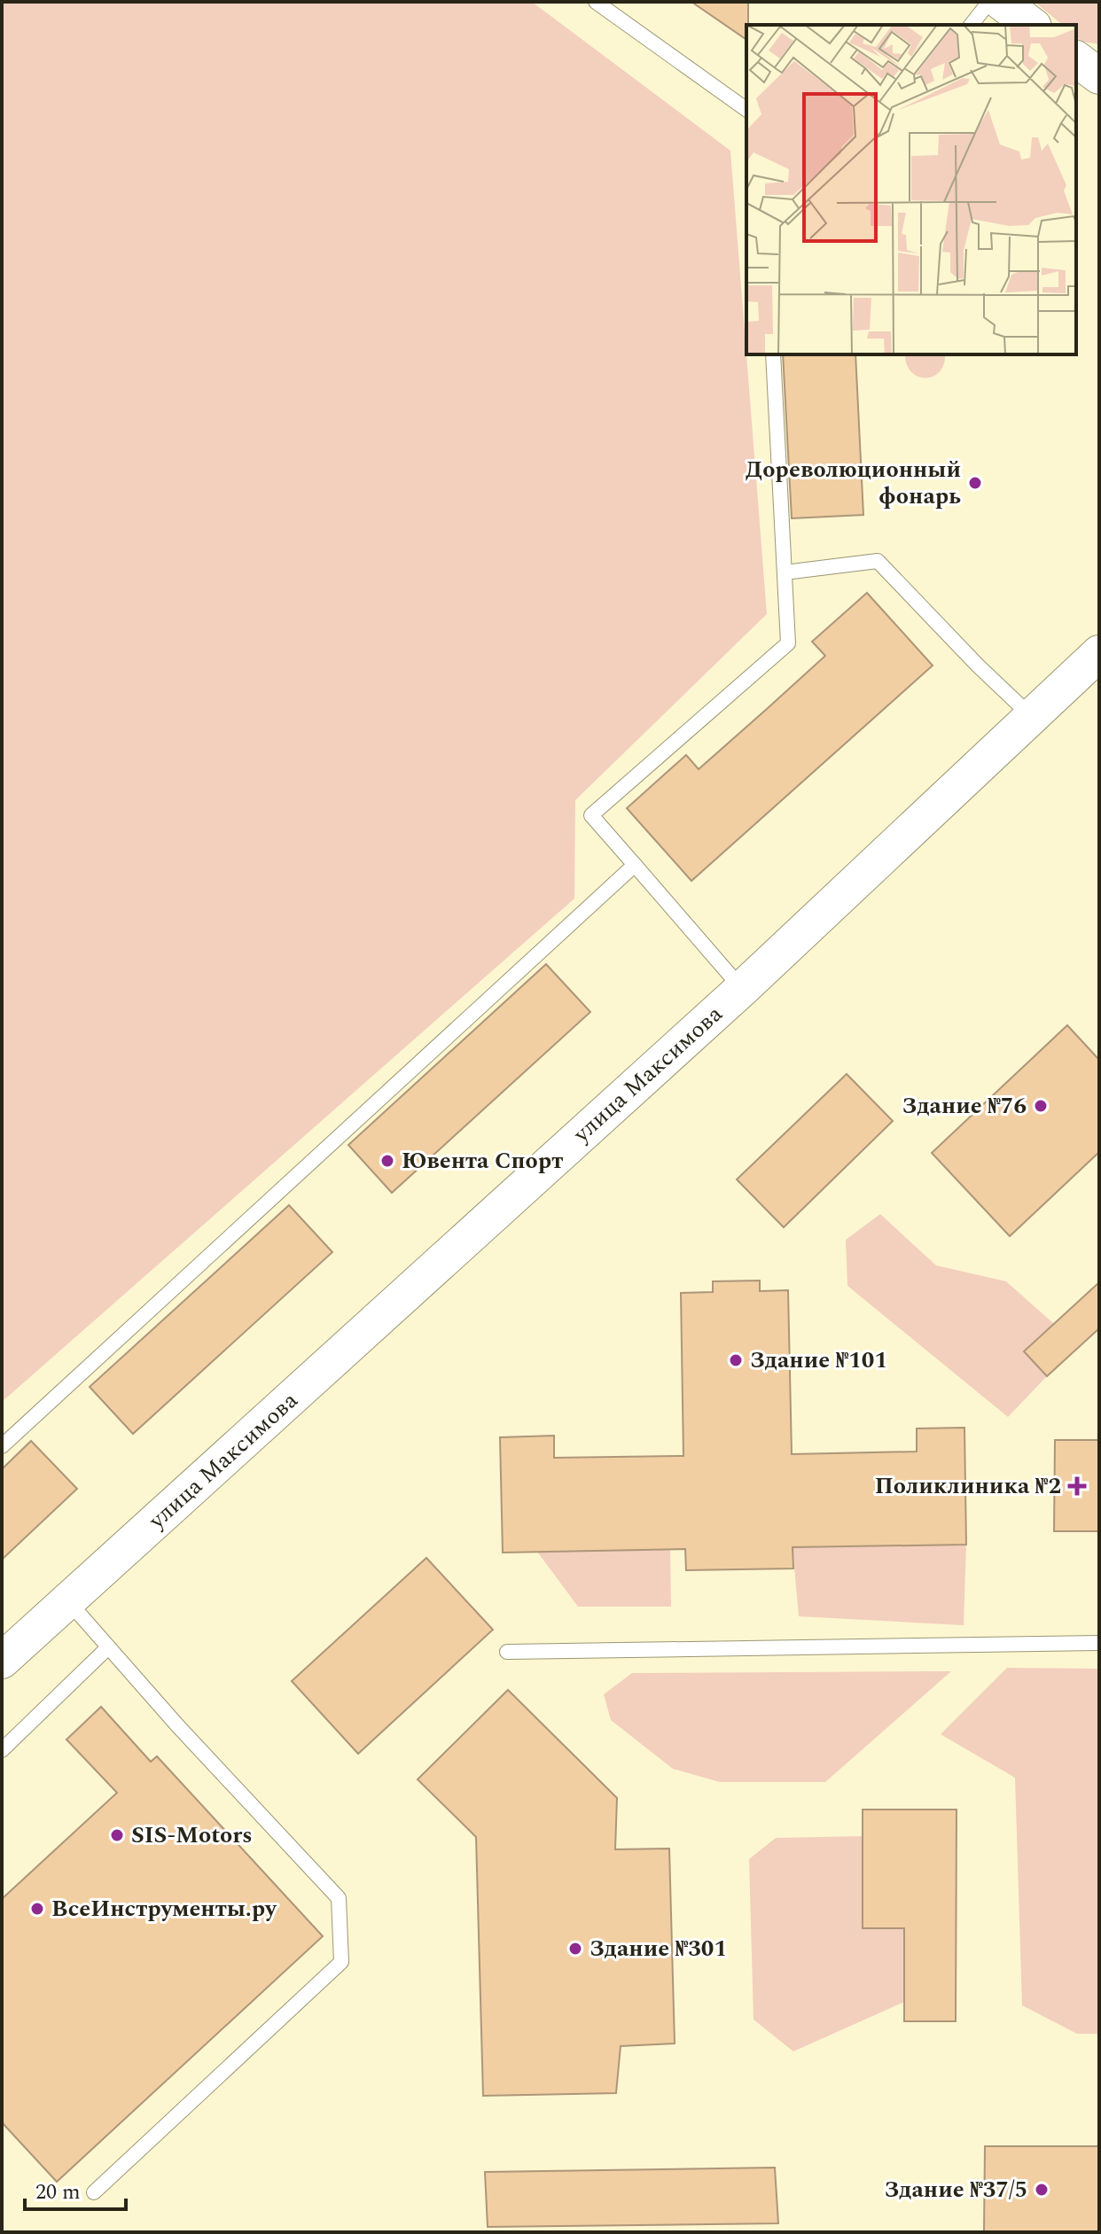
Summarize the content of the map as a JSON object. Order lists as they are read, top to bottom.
{
  "streets": {
    "street": ["улица Максимова"]
  },
  "places": {
    "other": [
      "Дореволюционный фонарь",
      "Здание №76",
      "Ювента Спорт",
      "Здание №101",
      "SIS-Motors",
      "ВсеИнструменты.ру",
      "Здание №301",
      "Здание №37/5"
    ],
    "health": ["Поликлиника №2"]
  },
  "scale_bar": "20 m"
}
